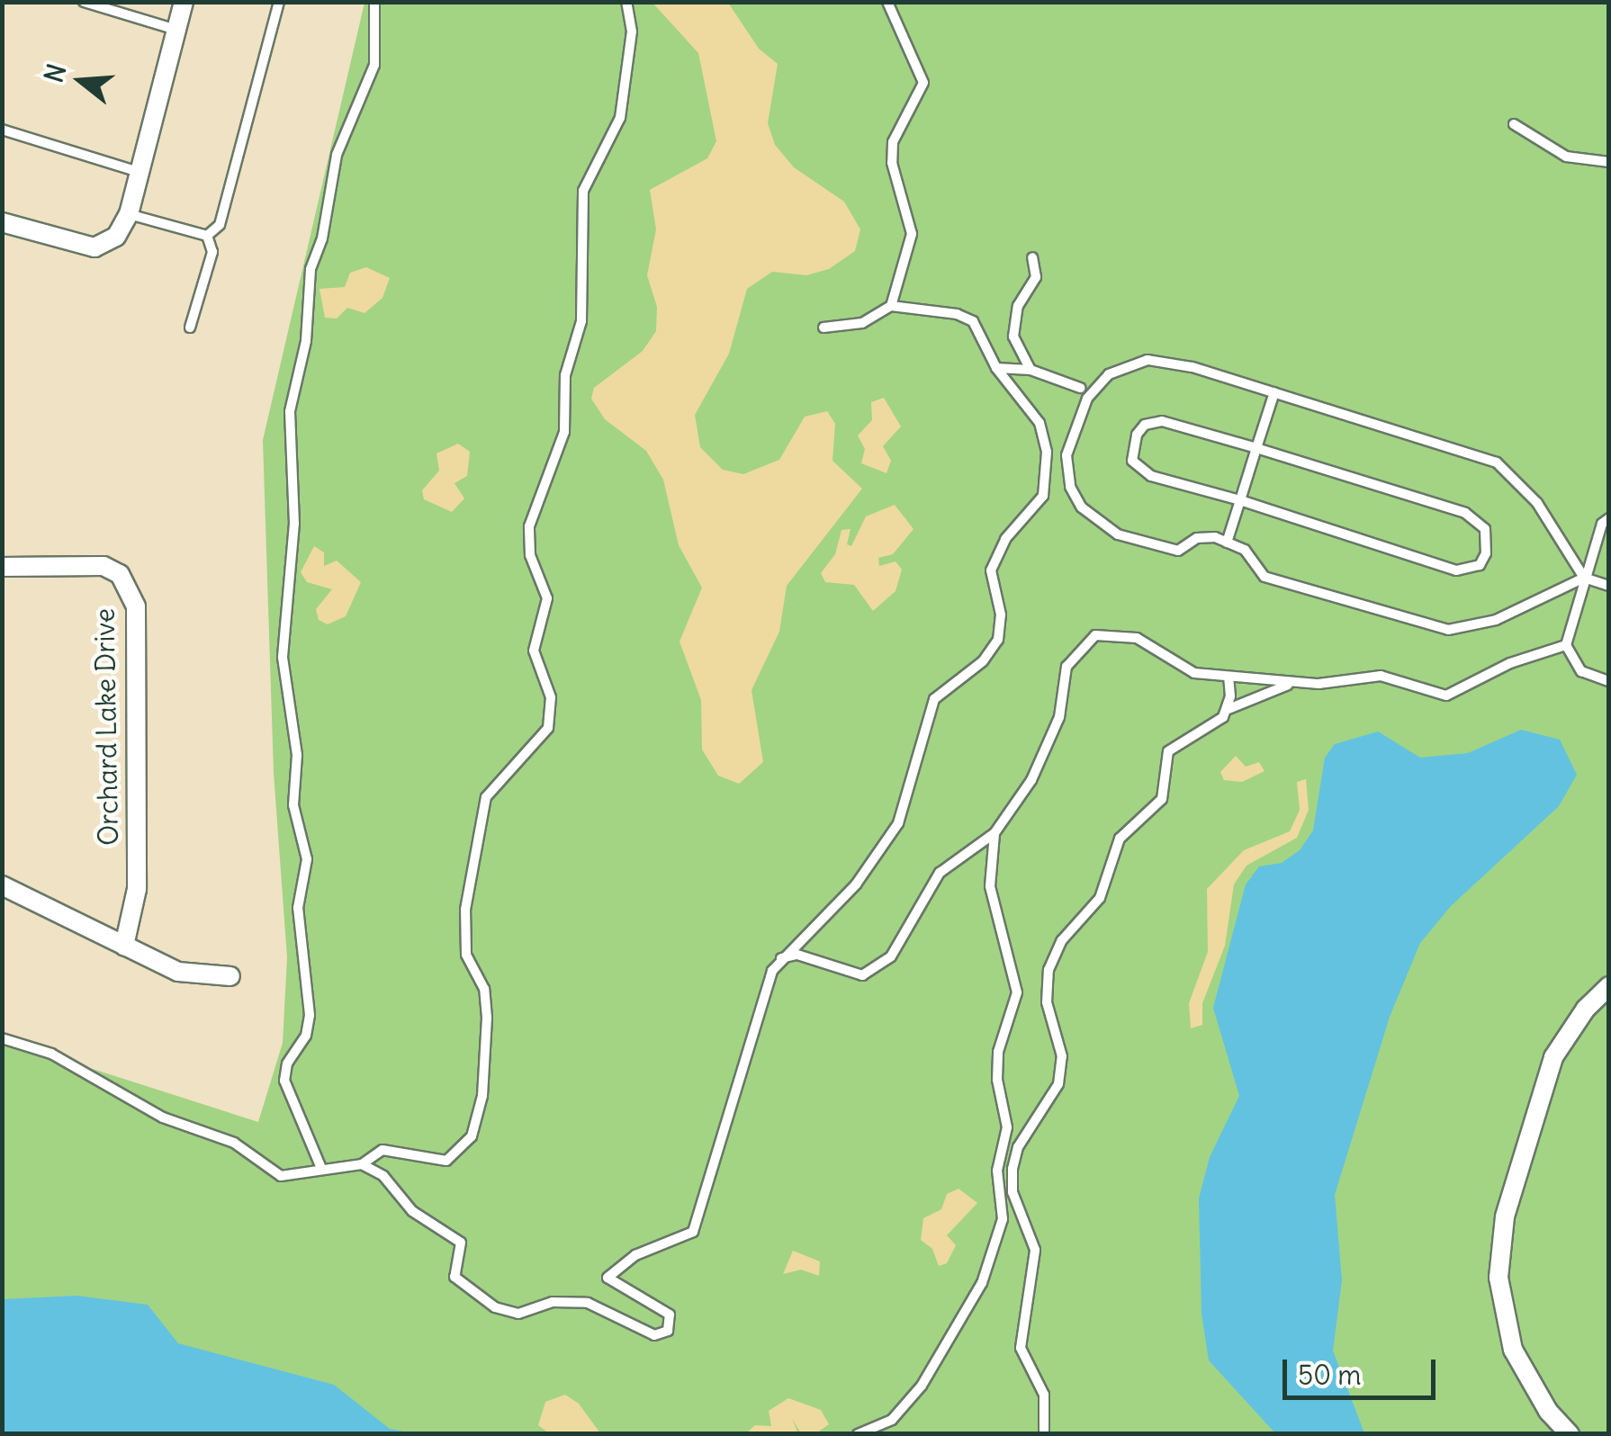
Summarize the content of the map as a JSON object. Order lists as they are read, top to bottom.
{
  "streets": {
    "street": ["Orchard Lake Drive"]
  },
  "scale_bar": "50 m",
  "north": "left"
}
